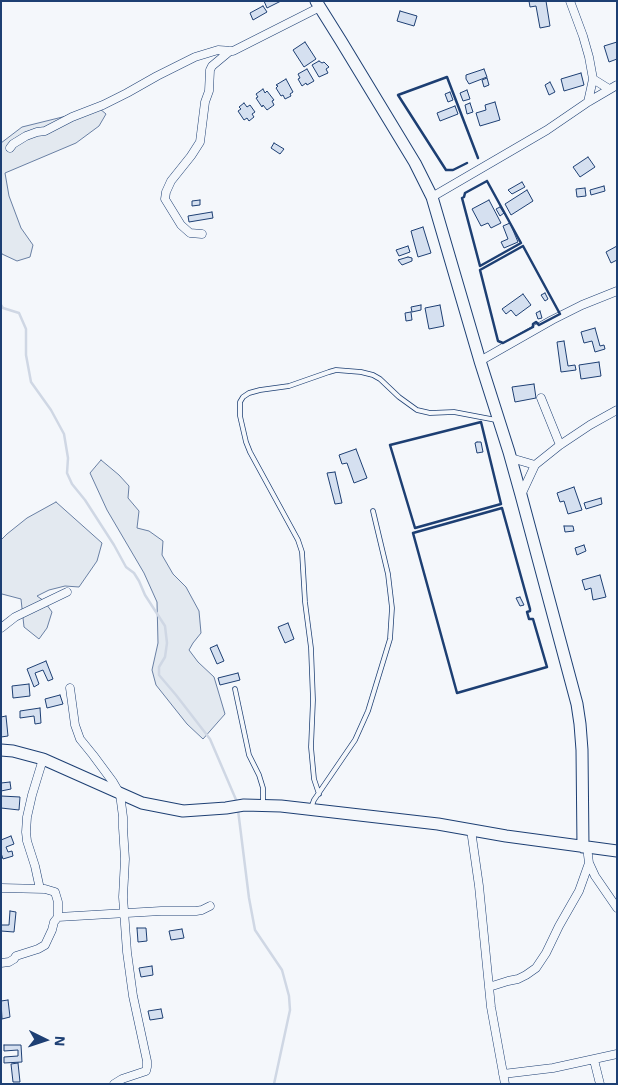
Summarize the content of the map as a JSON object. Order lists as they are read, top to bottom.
{
  "north": "right"
}
